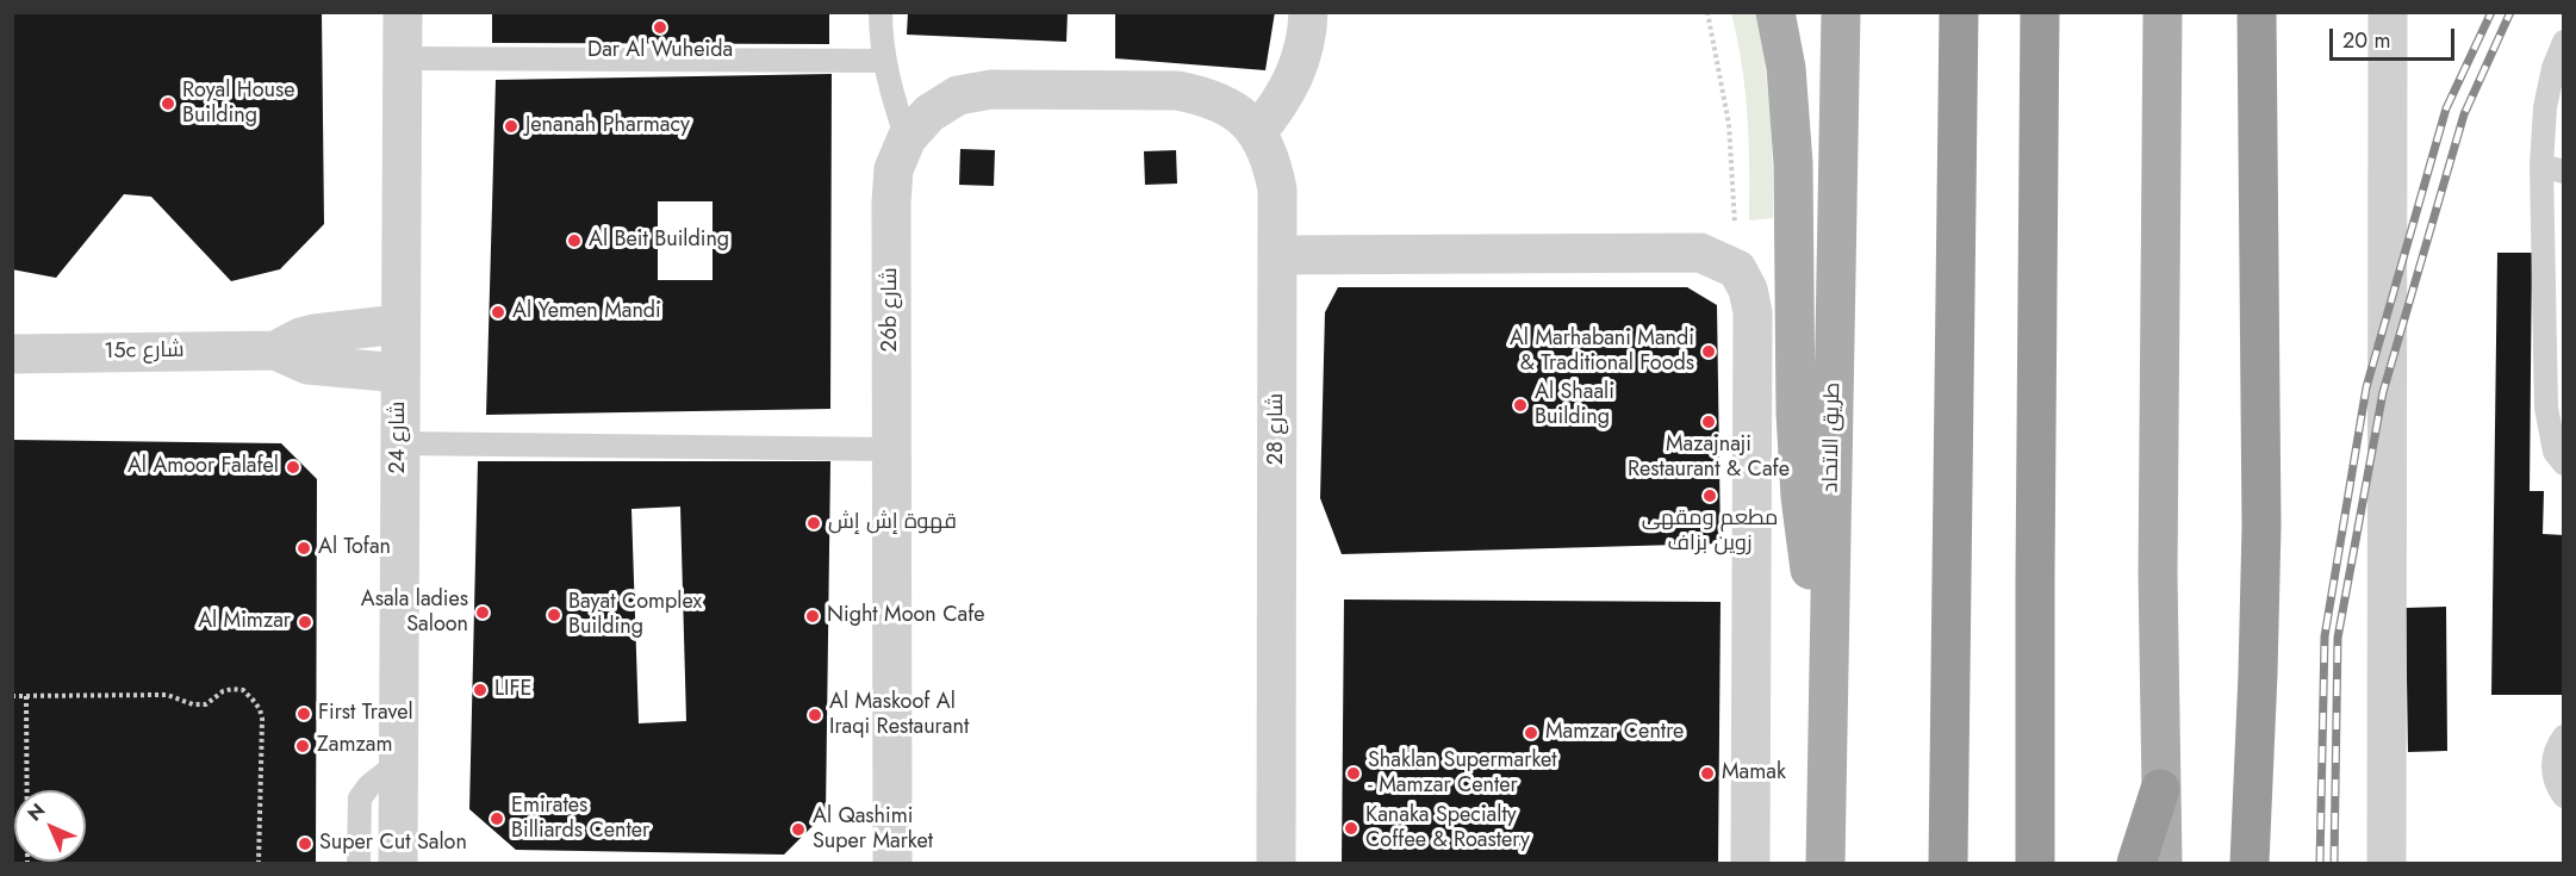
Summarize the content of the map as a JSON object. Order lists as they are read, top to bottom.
{
  "streets": {
    "main road": ["طريق الاتحاد"],
    "street": [
      "26b شارع",
      "15c شارع",
      "شارع 28",
      "شارع 24"
    ]
  },
  "crossings": [
    ["26b شارع", "شارع 28"],
    ["15c شارع", "شارع 24"]
  ],
  "places": [
    "Dar Al Wuheida",
    "Royal House Building",
    "Jenanah Pharmacy",
    "Al Beit Building",
    "Al Yemen Mandi",
    "Al Marhabani Mandi & Traditional Foods",
    "Al Shaali Building",
    "Mazajnaji Restaurant & Cafe",
    "Al Amoor Falafel",
    "مطعم ومقهى زوين بزاف",
    "قهوة إش إش",
    "Al Tofan",
    "Asala ladies Saloon",
    "Bayat Complex Building",
    "Night Moon Cafe",
    "Al Mimzar",
    "LIFE",
    "First Travel",
    "Al Maskoof Al Iraqi Restaurant",
    "Mamzar Centre",
    "Zamzam",
    "Shaklan Supermarket - Mamzar Center",
    "Mamak",
    "Emirates Billiards Center",
    "Kanaka Specialty Coffee & Roastery",
    "Al Qashimi Super Market",
    "Super Cut Salon"
  ],
  "scale_bar": "20 m",
  "north": "top left"
}
